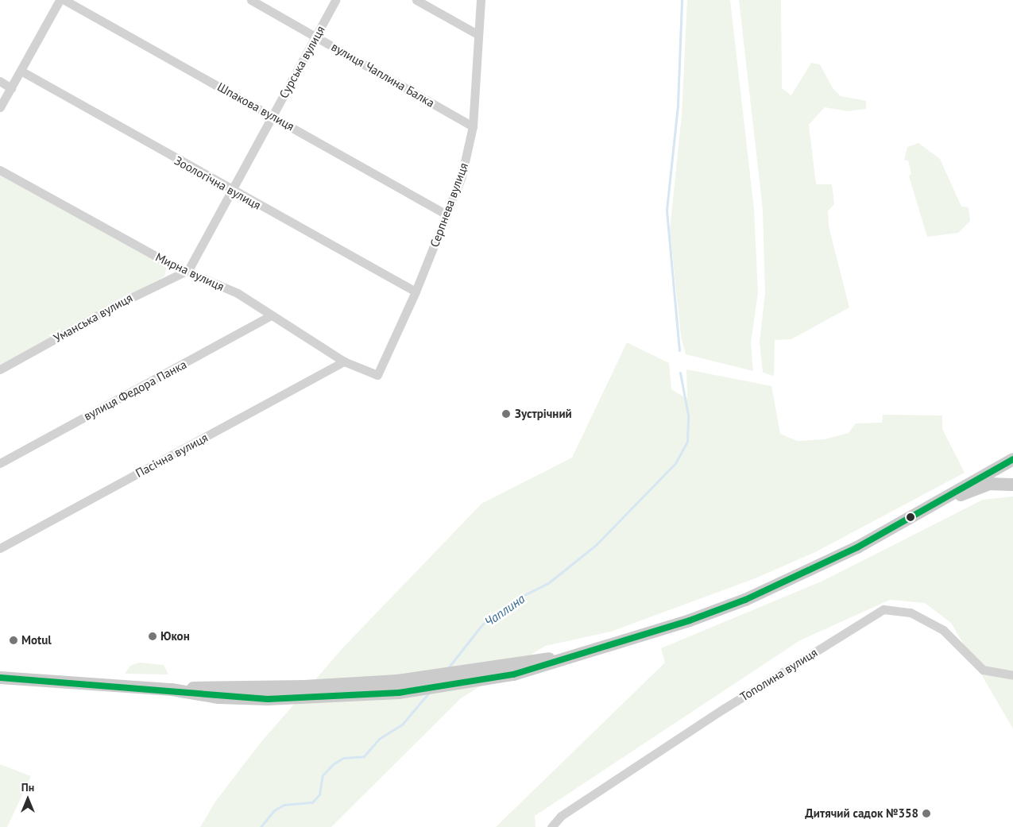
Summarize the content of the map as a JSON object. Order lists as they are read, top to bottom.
{
  "streets": {
    "street": [
      "Сурська вулиця",
      "вулиця Чаплина Балка",
      "Шпакова вулиця",
      "Зоологічна вулиця",
      "Серпнева вулиця",
      "Мирна вулиця",
      "Уманська вулиця",
      "вулиця Федора Панка",
      "Пасічна вулиця",
      "Тополина вулиця"
    ]
  },
  "crossings": [
    ["Сурська вулиця", "вулиця Чаплина Балка"],
    ["Сурська вулиця", "Шпакова вулиця"],
    ["Сурська вулиця", "Зоологічна вулиця"],
    ["Сурська вулиця", "Мирна вулиця"],
    ["Сурська вулиця", "Уманська вулиця"],
    ["вулиця Чаплина Балка", "Серпнева вулиця"],
    ["Шпакова вулиця", "Серпнева вулиця"],
    ["Зоологічна вулиця", "Серпнева вулиця"],
    ["Серпнева вулиця", "Мирна вулиця"],
    ["Мирна вулиця", "Уманська вулиця"],
    ["Мирна вулиця", "вулиця Федора Панка"],
    ["Мирна вулиця", "Пасічна вулиця"]
  ],
  "water": ["Чаплина"],
  "places": [
    "Зустрічний",
    "Юкон",
    "Motul",
    "Дитячий садок №358"
  ],
  "north": "top"
}
